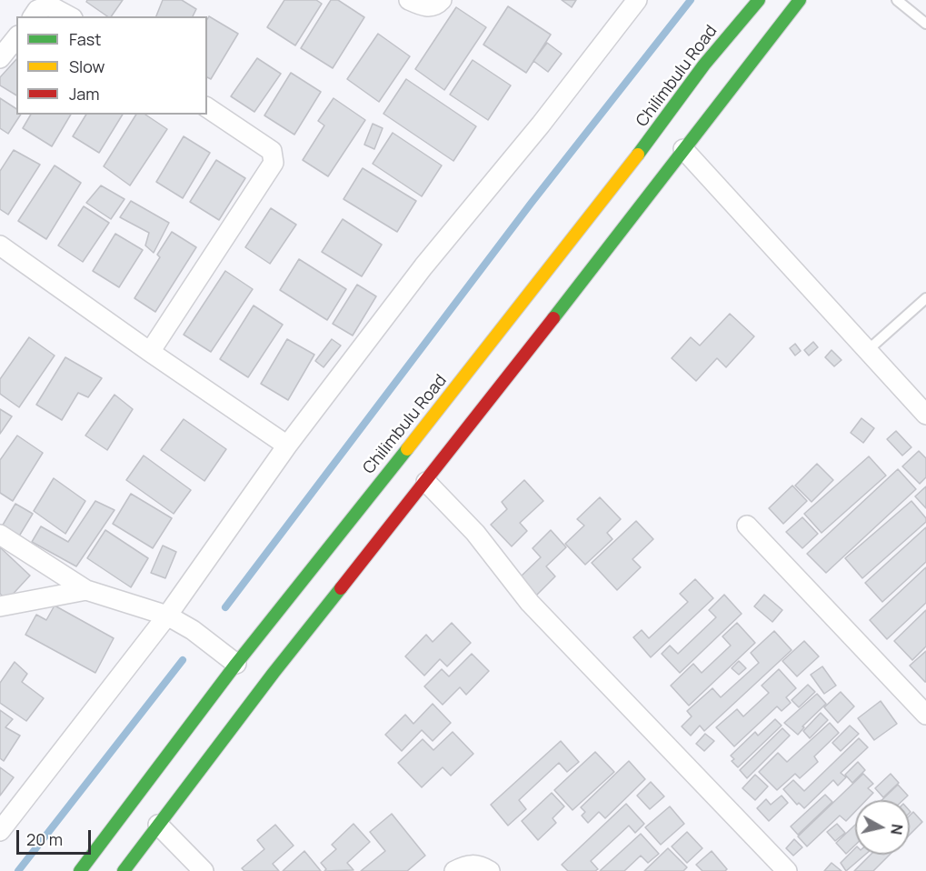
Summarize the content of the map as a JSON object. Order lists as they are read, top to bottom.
{
  "streets": {
    "main road": ["Chilimbulu Road"]
  },
  "legend": ["Fast", "Slow", "Jam"],
  "scale_bar": "20 m",
  "north": "right"
}
